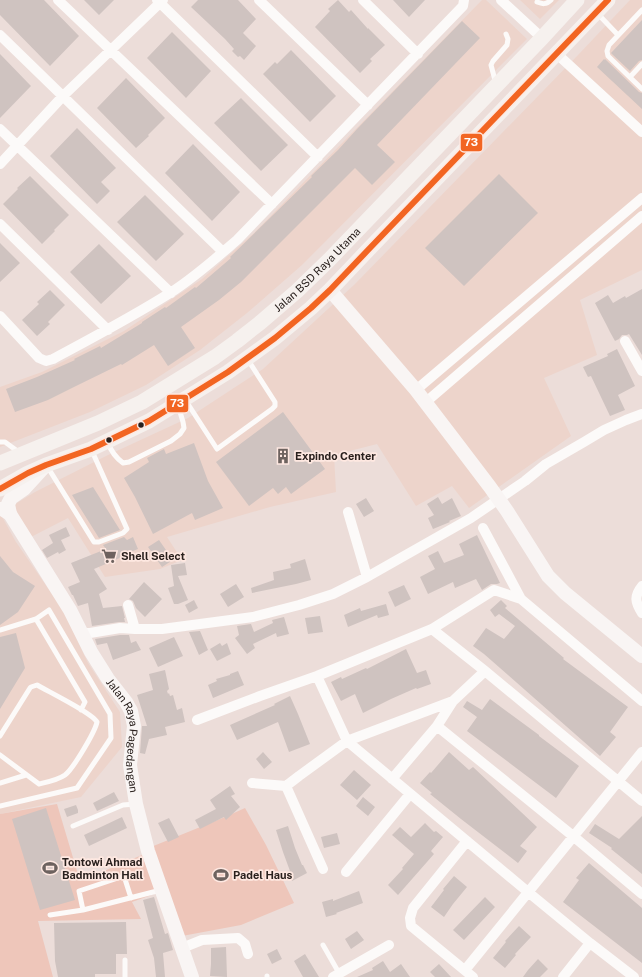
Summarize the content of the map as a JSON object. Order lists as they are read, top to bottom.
{
  "streets": {
    "main road": ["Jalan BSD Raya Utama"],
    "street": ["Jalan Raya Pagedangan"]
  },
  "places": {
    "building": ["Expindo Center"],
    "supermarket": ["Shell Select"],
    "sports": ["Tontowi Ahmad Badminton Hall", "Padel Haus"]
  },
  "lines": ["transit line 73"]
}
